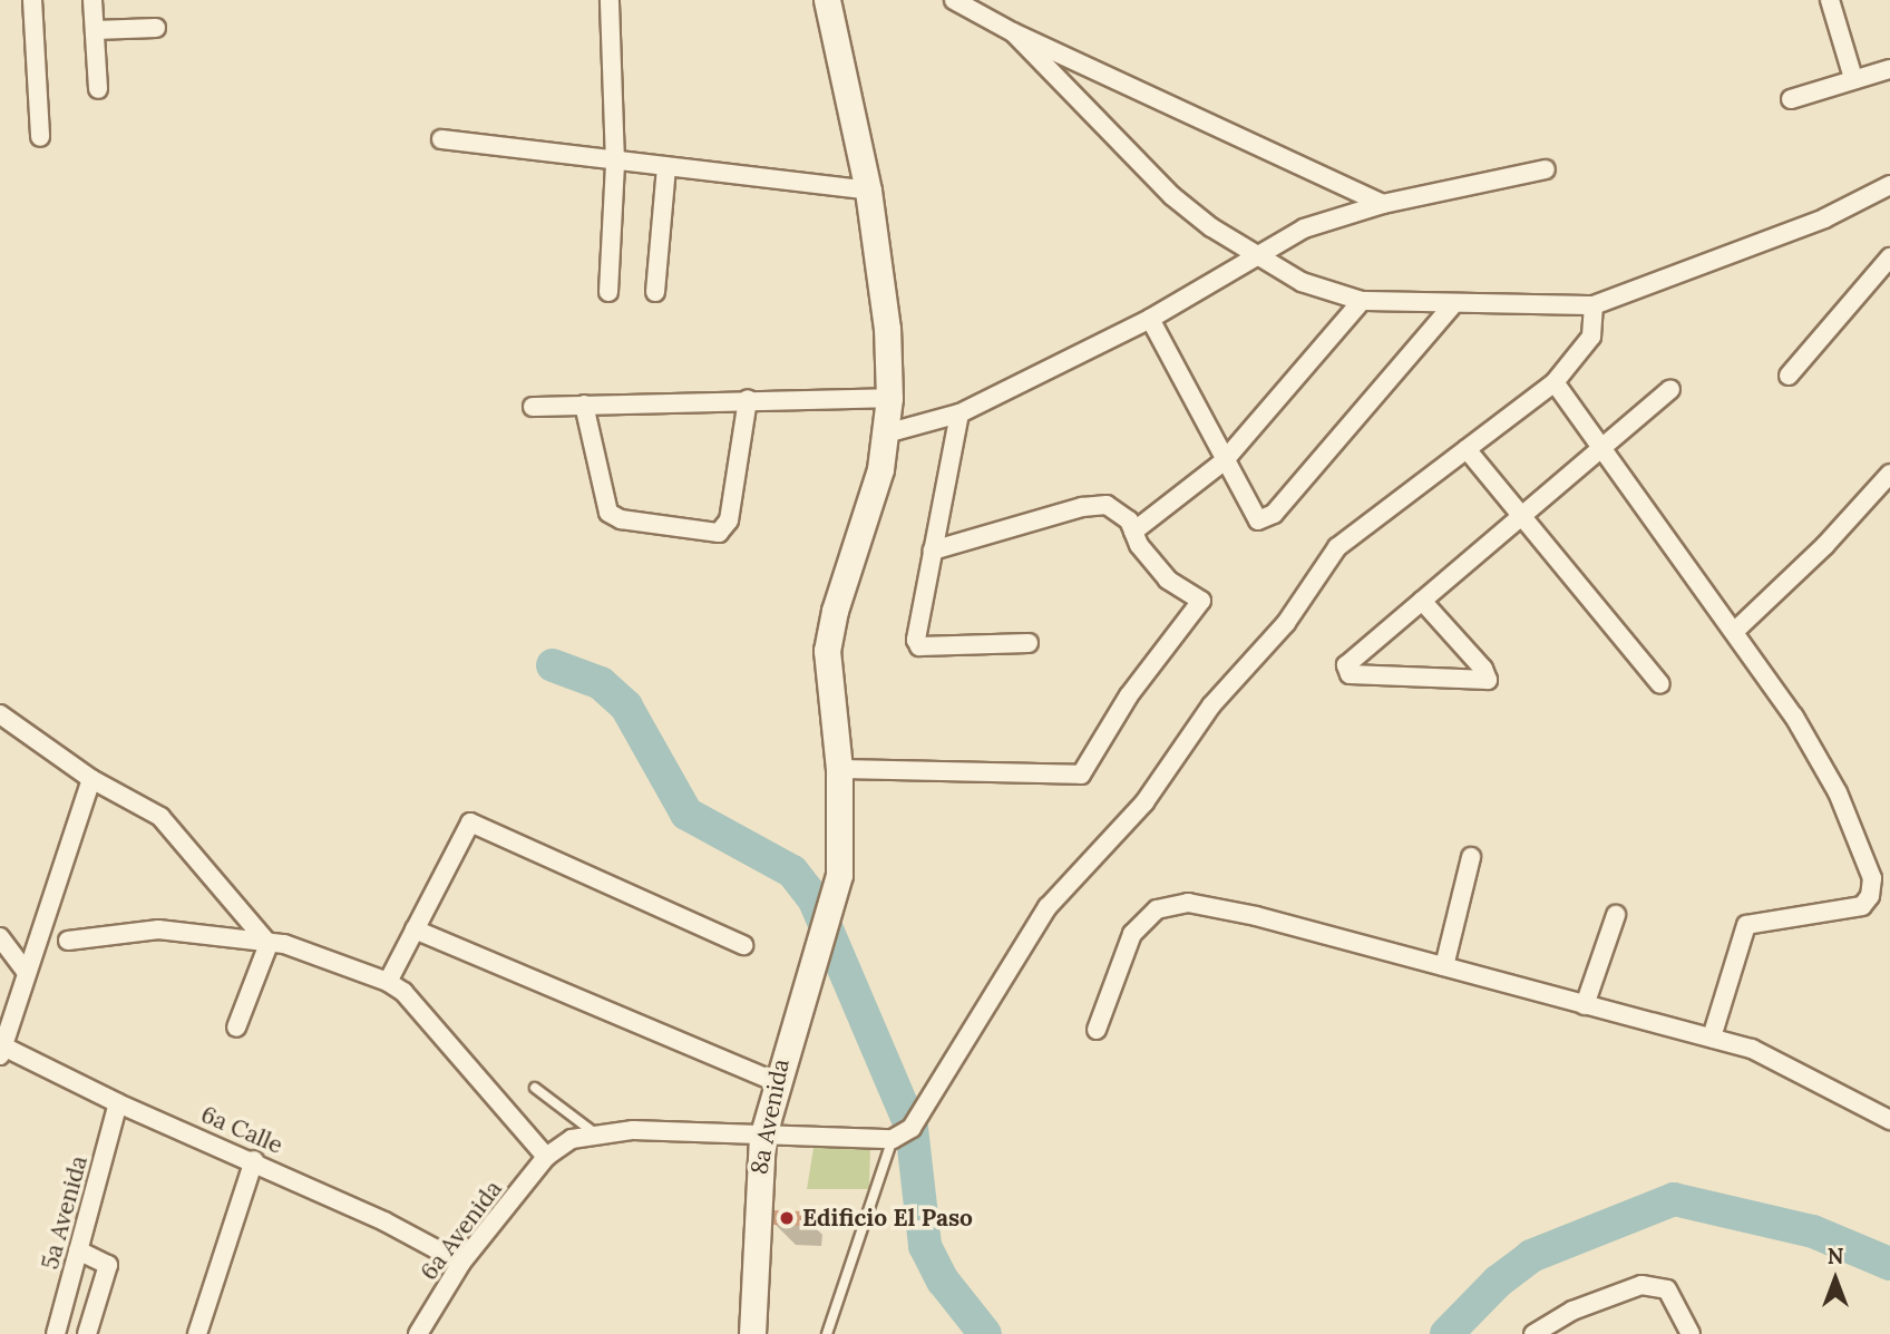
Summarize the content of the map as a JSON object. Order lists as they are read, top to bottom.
{
  "streets": {
    "street": [
      "8a Avenida",
      "6a Calle",
      "5a Avenida",
      "6a Avenida"
    ]
  },
  "crossings": [
    ["8a Avenida", "6a Avenida"],
    ["6a Calle", "5a Avenida"],
    ["6a Calle", "6a Avenida"]
  ],
  "places": ["Edificio El Paso"],
  "north": "top"
}
